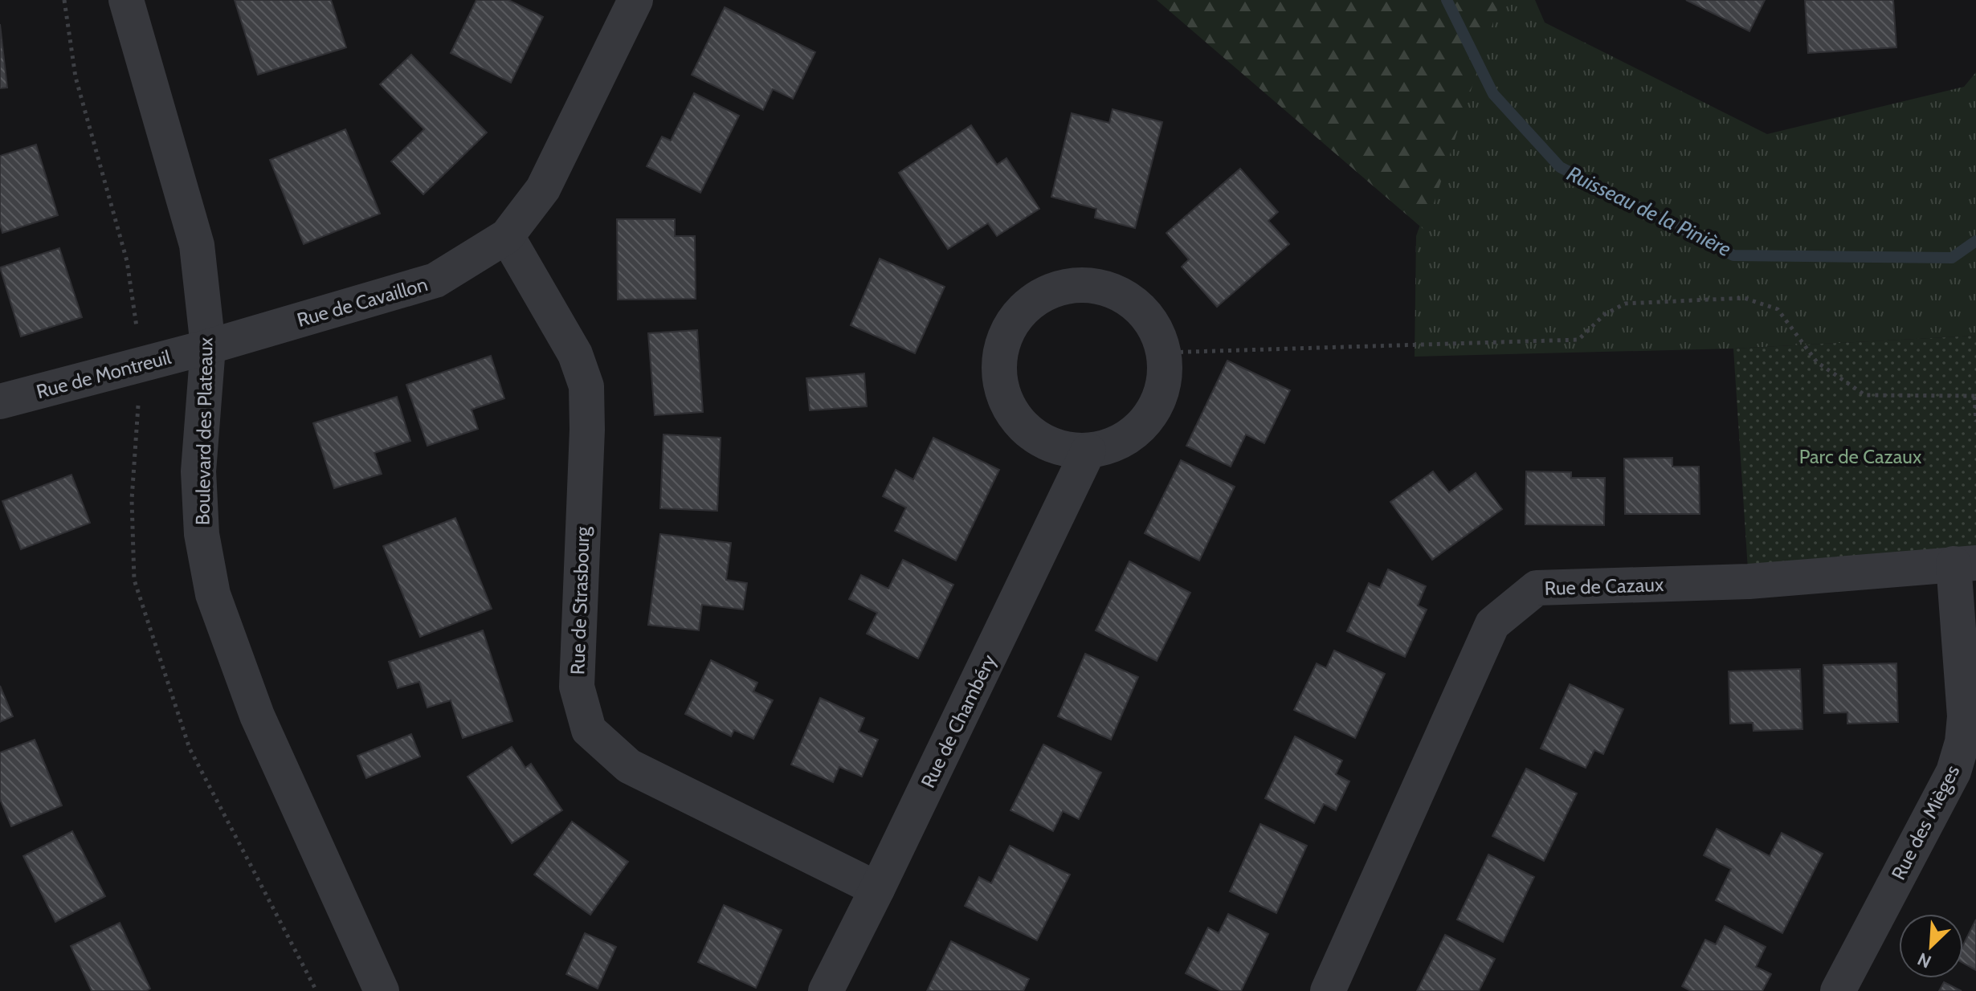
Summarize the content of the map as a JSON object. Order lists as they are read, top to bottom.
{
  "streets": {
    "street": [
      "Rue de Cavaillon",
      "Rue de Montreuil",
      "Boulevard des Plateaux",
      "Rue de Cazaux",
      "Rue de Strasbourg",
      "Rue de Chambéry",
      "Rue des Mièges"
    ]
  },
  "crossings": [
    ["Rue de Cavaillon", "Rue de Montreuil"],
    ["Rue de Cavaillon", "Boulevard des Plateaux"],
    ["Rue de Cavaillon", "Rue de Strasbourg"],
    ["Rue de Montreuil", "Boulevard des Plateaux"],
    ["Rue de Cazaux", "Rue des Mièges"],
    ["Rue de Strasbourg", "Rue de Chambéry"]
  ],
  "water": ["Ruisseau de la Pinière"],
  "parks": ["Parc de Cazaux"],
  "north": "bottom left"
}
